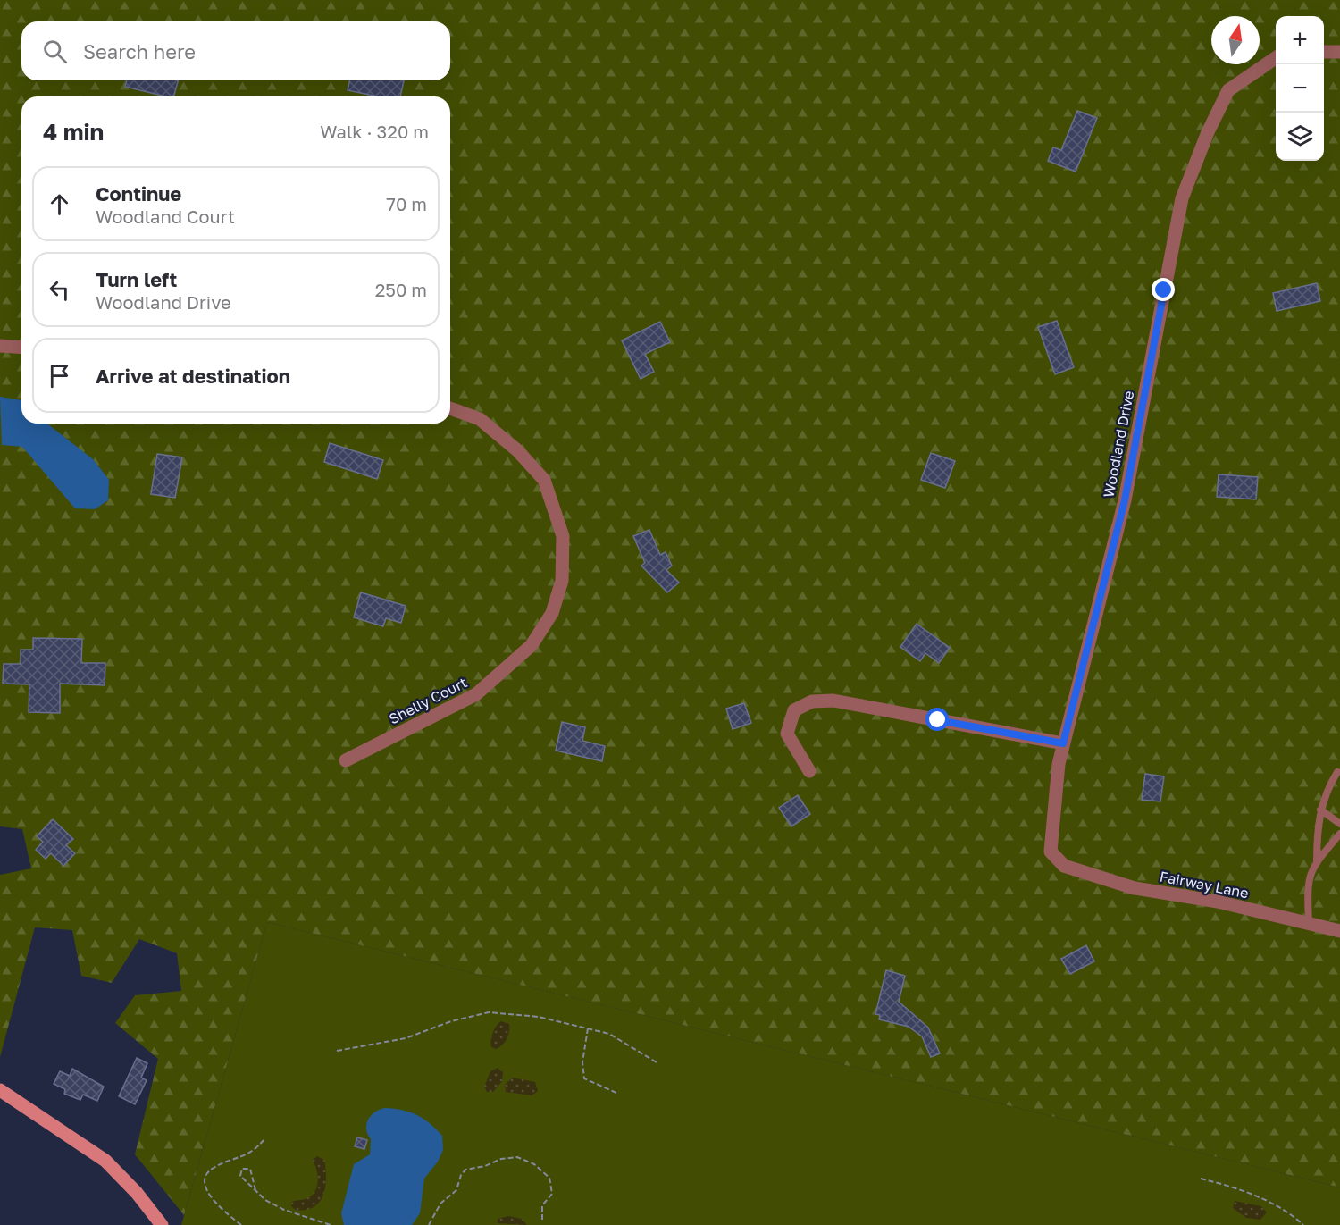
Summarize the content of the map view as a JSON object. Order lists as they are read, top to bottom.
{
  "streets": {
    "street": ["Woodland Drive", "Shelly Court", "Fairway Lane"]
  },
  "crossings": [
    ["Woodland Drive", "Fairway Lane"]
  ],
  "north": "top",
  "page": {
    "map_buttons": ["+", "−"],
    "search": "Search here",
    "heading": ["4 min", "Walk · 320 m"],
    "list": [
      ["Continue", "Woodland Court", "70 m"],
      ["Turn left", "Woodland Drive", "250 m"],
      "Arrive at destination"
    ]
  }
}
